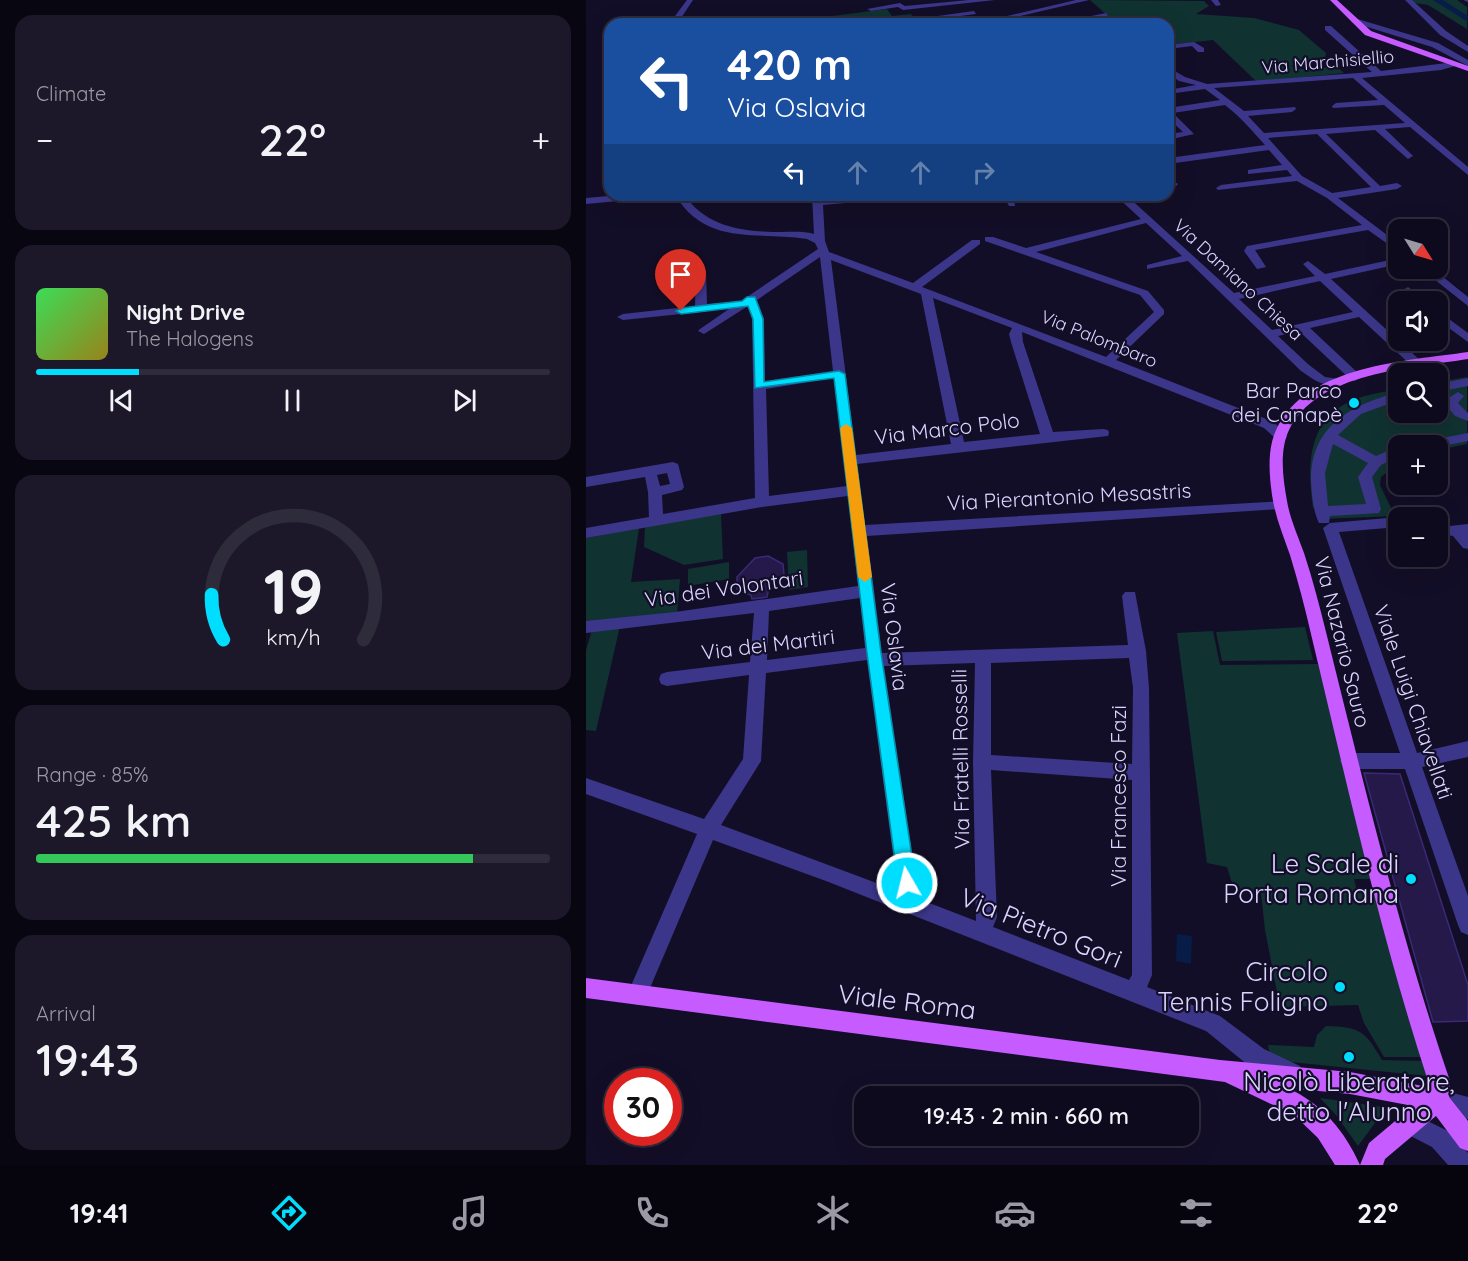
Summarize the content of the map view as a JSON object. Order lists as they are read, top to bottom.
{
  "streets": {
    "main road": ["Via Nazario Sauro", "Viale Roma"],
    "street": [
      "Via Marchisiellio",
      "Via Damiano Chiesa",
      "Via Palombaro",
      "Via Marco Polo",
      "Via Pierantonio Mesastris",
      "Via dei Volontari",
      "Via Oslavia",
      "Via dei Martiri",
      "Viale Luigi Chiavellati",
      "Via Fratelli Rosselli",
      "Via Francesco Fazi",
      "Via Pietro Gori"
    ]
  },
  "crossings": [
    ["Via Palombaro", "Via Marco Polo"],
    ["Via Palombaro", "Via Oslavia"],
    ["Via Palombaro", "Via Nazario Sauro"],
    ["Via Marco Polo", "Via Oslavia"],
    ["Via Pierantonio Mesastris", "Via Oslavia"],
    ["Via Pierantonio Mesastris", "Via Nazario Sauro"],
    ["Via dei Volontari", "Via Oslavia"],
    ["Via Oslavia", "Via dei Martiri"],
    ["Via Oslavia", "Via Pietro Gori"],
    ["Via dei Martiri", "Via Fratelli Rosselli"],
    ["Via dei Martiri", "Via Francesco Fazi"],
    ["Via Fratelli Rosselli", "Via Pietro Gori"],
    ["Via Francesco Fazi", "Via Pietro Gori"]
  ],
  "places": [
    "Bar Parco dei Canapè",
    "Le Scale di Porta Romana",
    "Circolo Tennis Foligno",
    "Nicolò Liberatore, detto l'Alunno"
  ],
  "north": "bottom right",
  "page": {
    "tile": [
      "Climate",
      ["Range · 85%", "425 km"],
      ["Arrival", "19:43"]
    ],
    "turn": ["420 m", "Via Oslavia"],
    "heat": ["−", "22°", "+"],
    "map_buttons": ["+", "−"],
    "song": ["Night Drive", "The Halogens"],
    "limit": "30",
    "trip": "19:43 · 2 min · 660 m",
    "tabs": ["19:41", "22°"],
    "gauge": ["19", "km/h"]
  }
}
